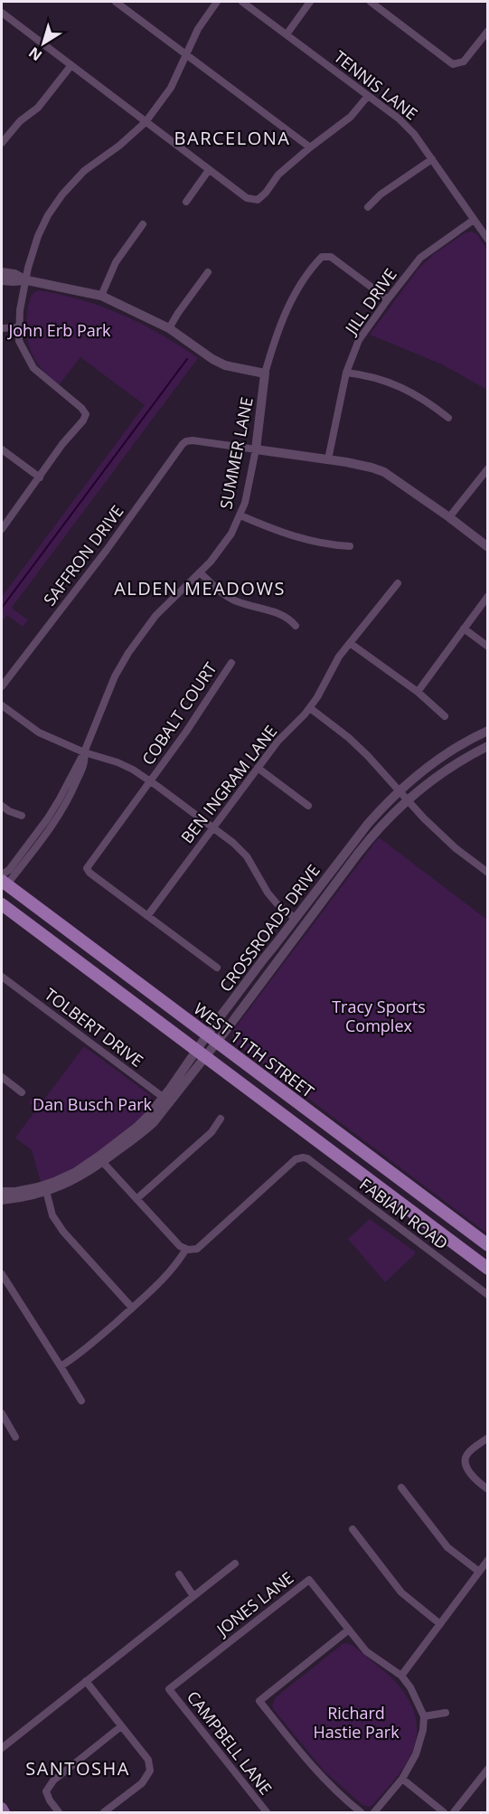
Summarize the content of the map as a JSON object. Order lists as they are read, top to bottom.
{
  "streets": {
    "main road": ["WEST 11TH STREET"],
    "street": [
      "TENNIS LANE",
      "JILL DRIVE",
      "SUMMER LANE",
      "SAFFRON DRIVE",
      "COBALT COURT",
      "BEN INGRAM LANE",
      "CROSSROADS DRIVE",
      "TOLBERT DRIVE",
      "FABIAN ROAD",
      "JONES LANE",
      "CAMPBELL LANE"
    ]
  },
  "crossings": [
    ["TENNIS LANE", "JILL DRIVE"],
    ["JILL DRIVE", "SUMMER LANE"],
    ["SUMMER LANE", "SAFFRON DRIVE"],
    ["SUMMER LANE", "WEST 11TH STREET"],
    ["COBALT COURT", "BEN INGRAM LANE"],
    ["CROSSROADS DRIVE", "TOLBERT DRIVE"],
    ["CROSSROADS DRIVE", "WEST 11TH STREET"],
    ["JONES LANE", "CAMPBELL LANE"]
  ],
  "districts": ["BARCELONA", "ALDEN MEADOWS", "SANTOSHA"],
  "parks": [
    "John Erb Park",
    "Tracy Sports Complex",
    "Dan Busch Park",
    "Richard Hastie Park"
  ],
  "north": "bottom left"
}
